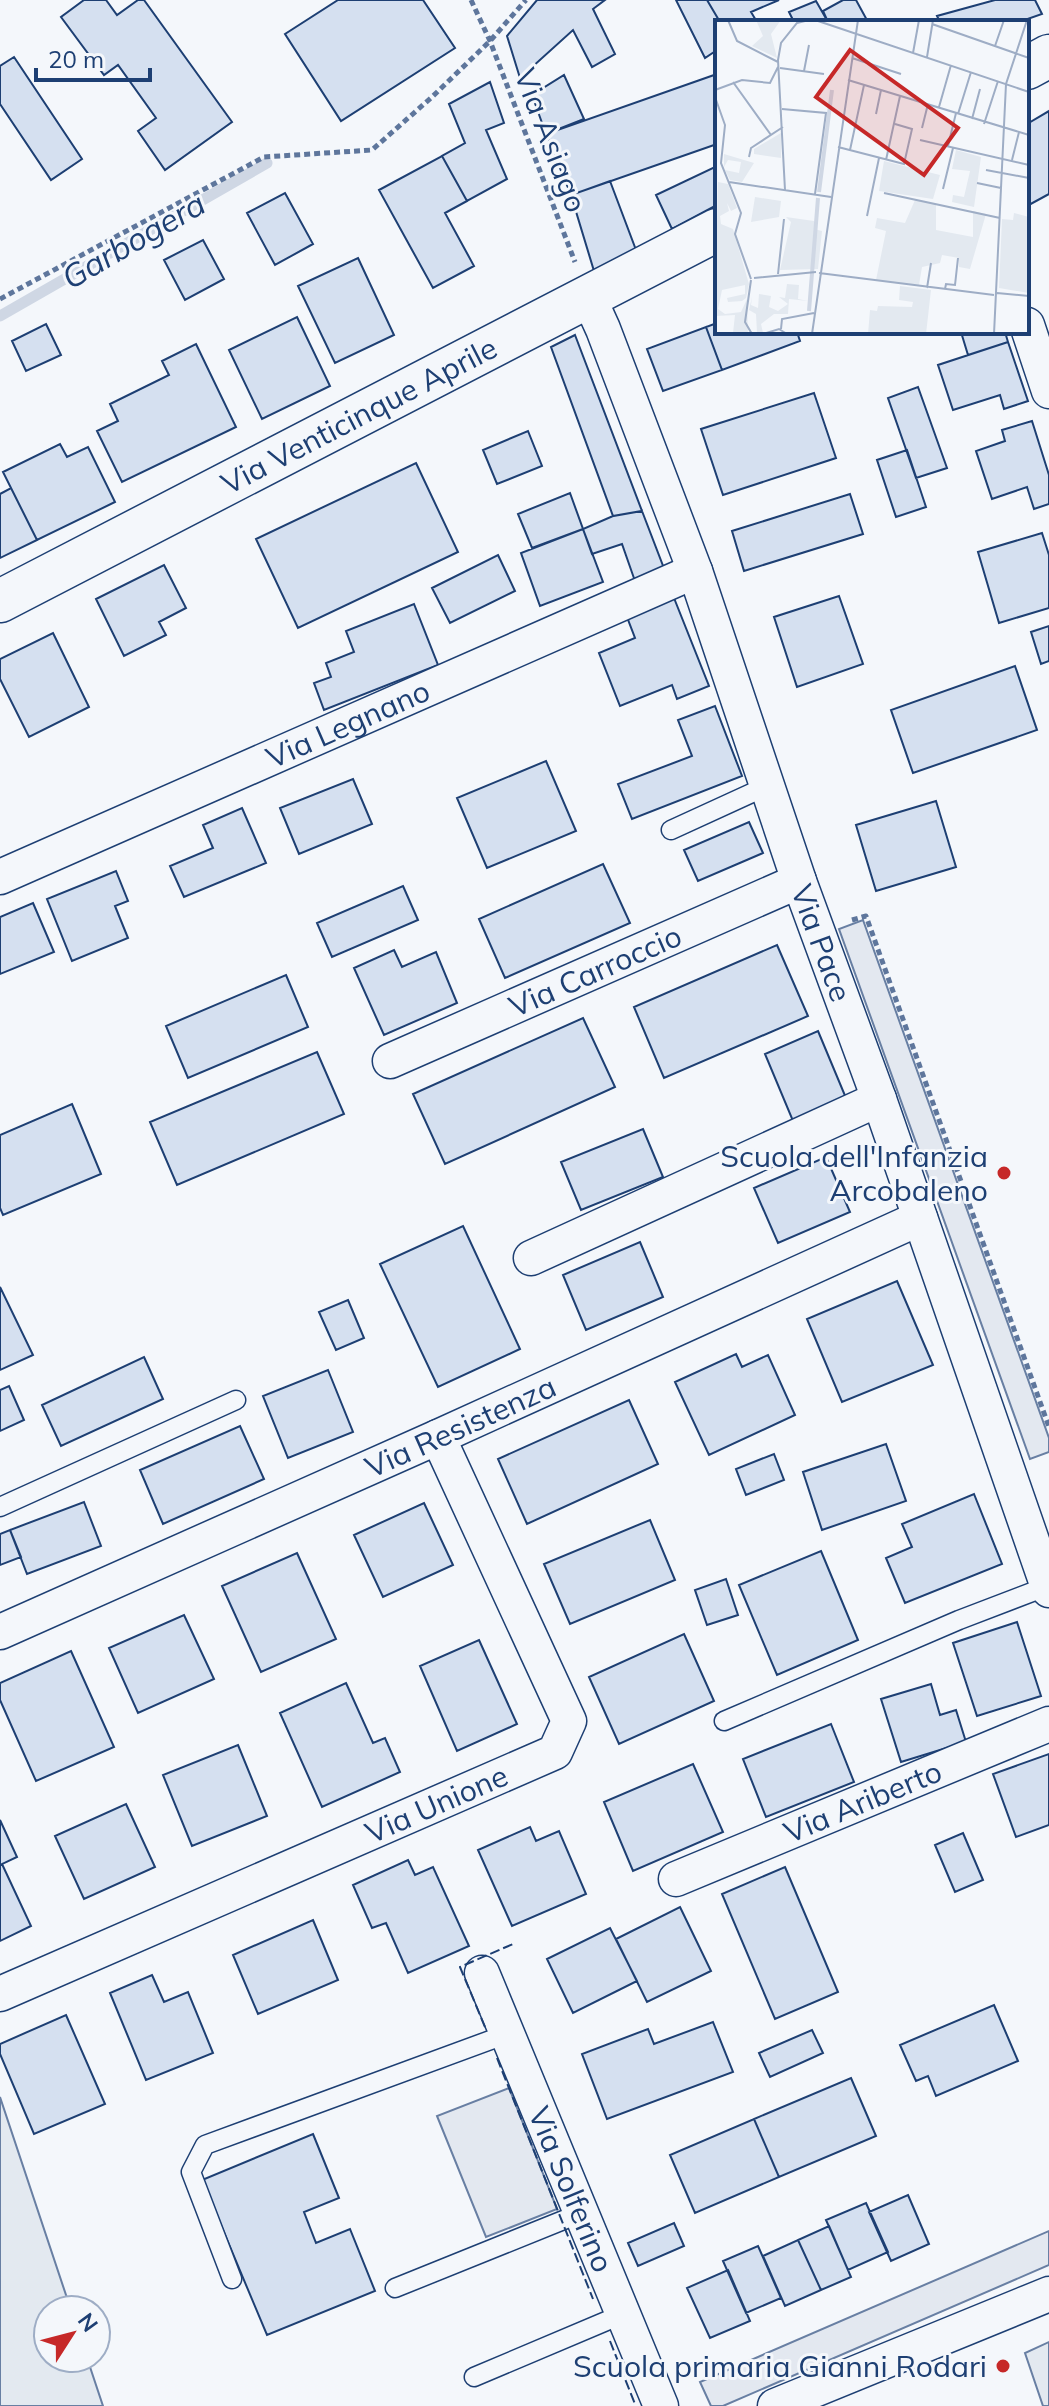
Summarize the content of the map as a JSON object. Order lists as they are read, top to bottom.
{
  "streets": {
    "street": [
      "Via Venticinque Aprile",
      "Via Legnano",
      "Via Pace",
      "Via Carroccio",
      "Via Resistenza",
      "Via Ariberto",
      "Via Unione",
      "Via Solferino"
    ],
    "path": ["Via Asiago"]
  },
  "crossings": [
    ["Via Asiago", "Via Venticinque Aprile"],
    ["Via Asiago", "Via Pace"],
    ["Via Venticinque Aprile", "Via Pace"],
    ["Via Legnano", "Via Pace"],
    ["Via Pace", "Via Carroccio"],
    ["Via Pace", "Via Resistenza"],
    ["Via Resistenza", "Via Unione"]
  ],
  "water": ["Garbogera"],
  "places": ["Scuola dell'Infanzia Arcobaleno", "Scuola primaria Gianni Rodari"],
  "scale_bar": "20 m",
  "north": "top right"
}
